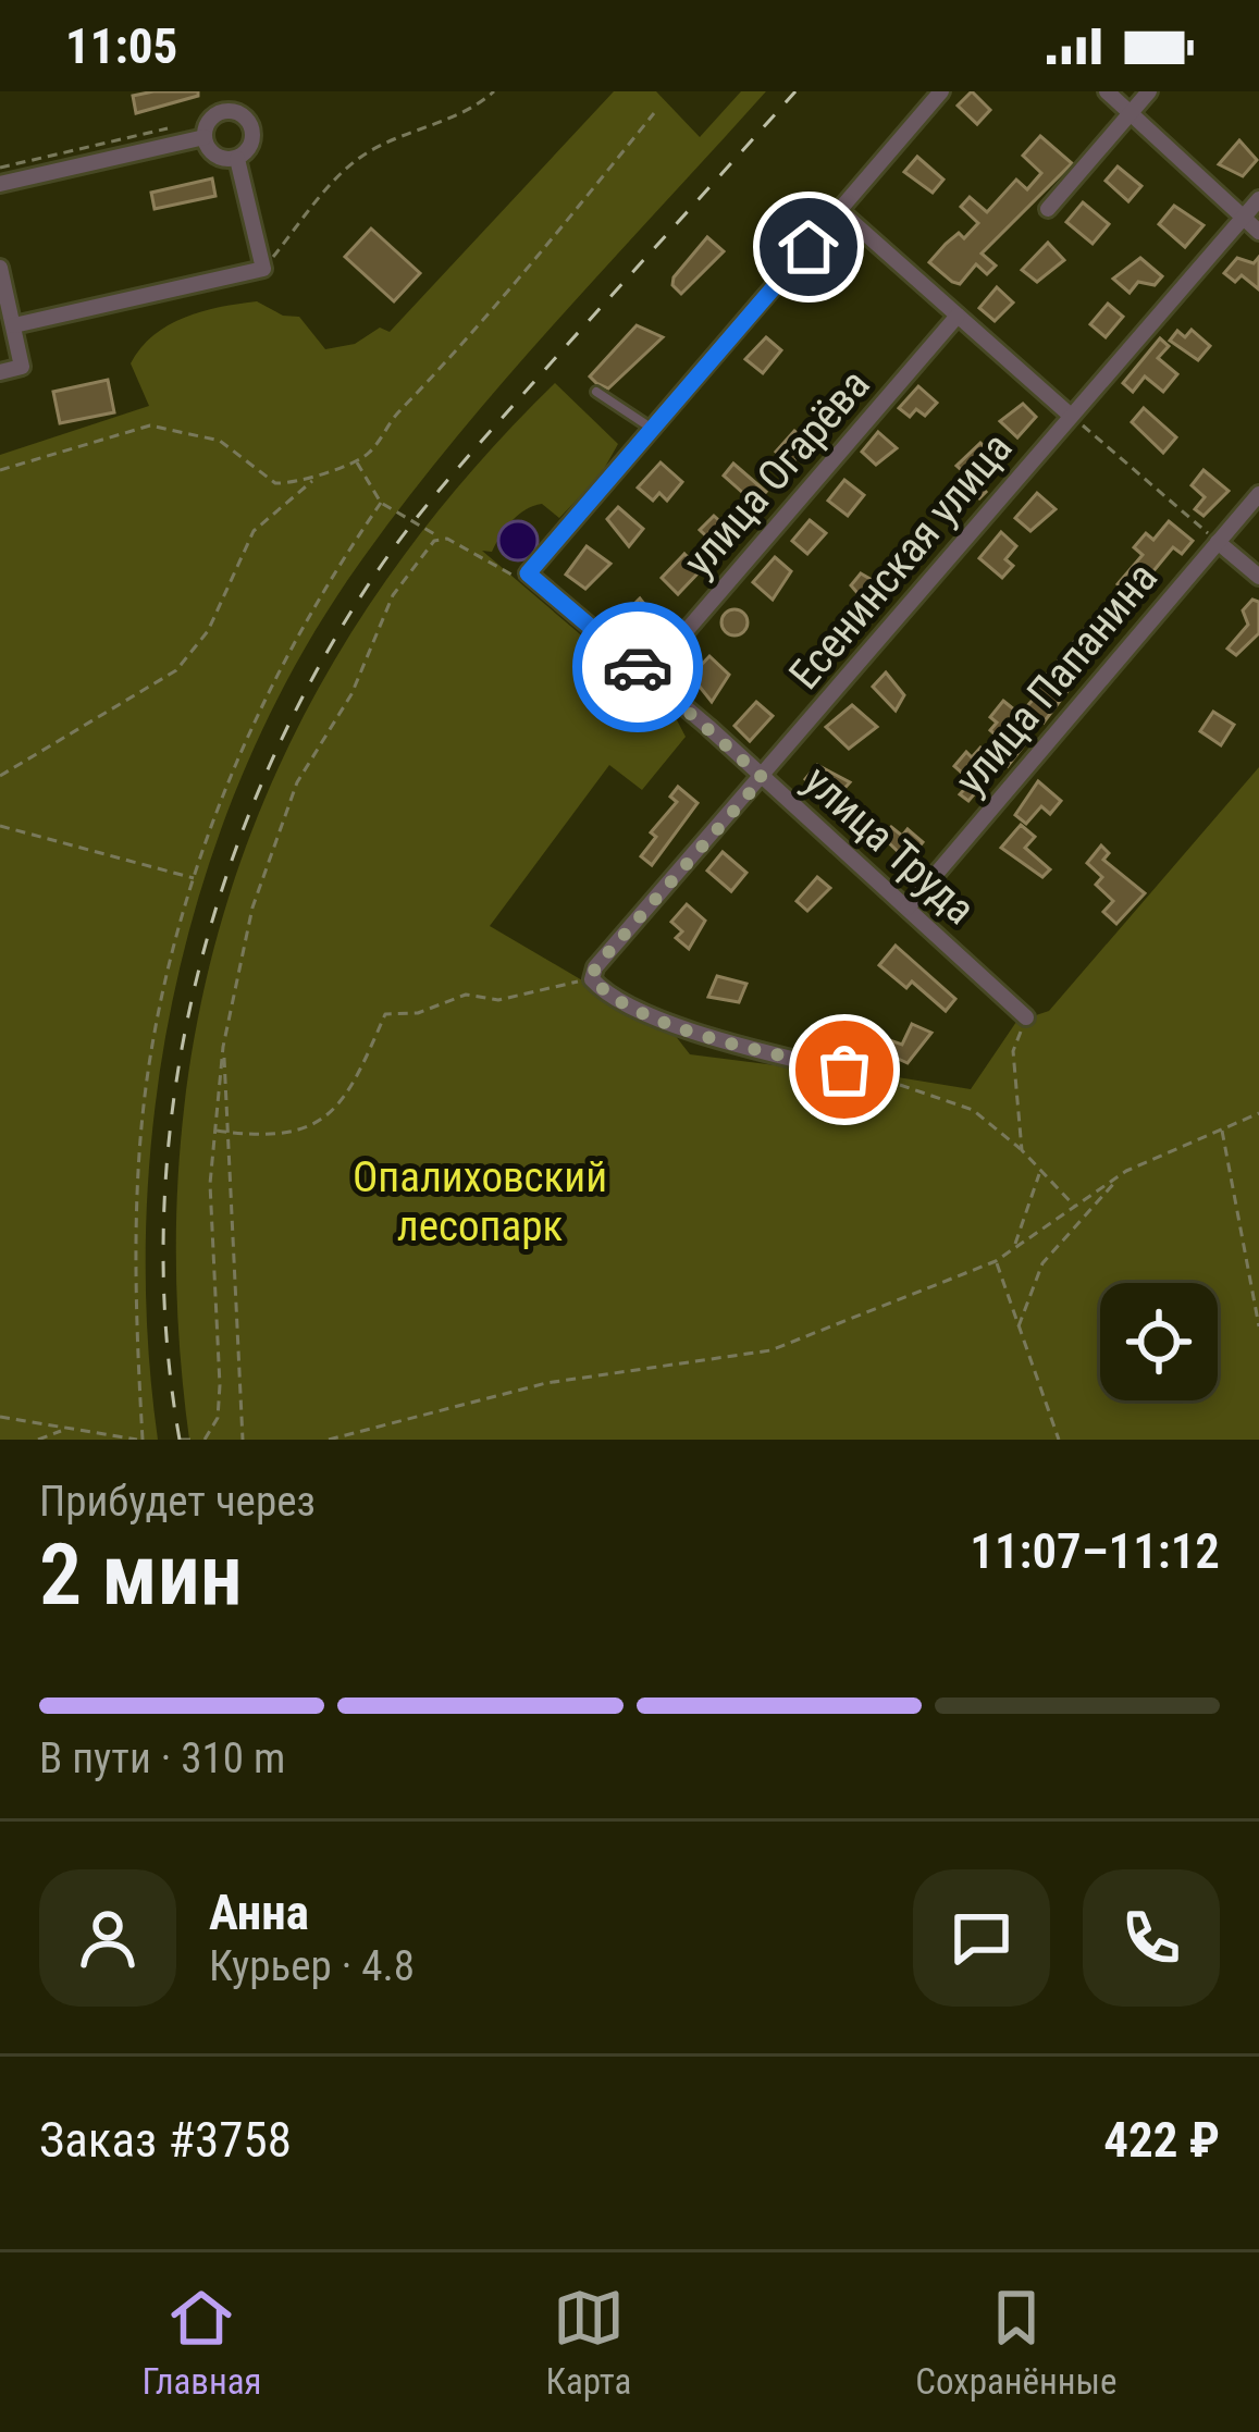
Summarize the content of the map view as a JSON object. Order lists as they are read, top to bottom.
{
  "streets": {
    "street": [
      "улица Огарёва",
      "Есенинская улица",
      "улица Папанина",
      "улица Труда"
    ]
  },
  "crossings": [
    ["улица Огарёва", "улица Труда"],
    ["Есенинская улица", "улица Труда"],
    ["улица Папанина", "улица Труда"]
  ],
  "parks": ["Опалиховский лесопарк"],
  "page": {
    "status": "11:05",
    "heading": ["2 мин", "Прибудет через", "11:07–11:12"],
    "panel": [
      "Анна",
      "Курьер · 4.8",
      "Заказ #3758",
      "422 ₽"
    ],
    "bar": "В пути · 310 m",
    "tabs": ["Главная", "Карта", "Сохранённые"]
  }
}
